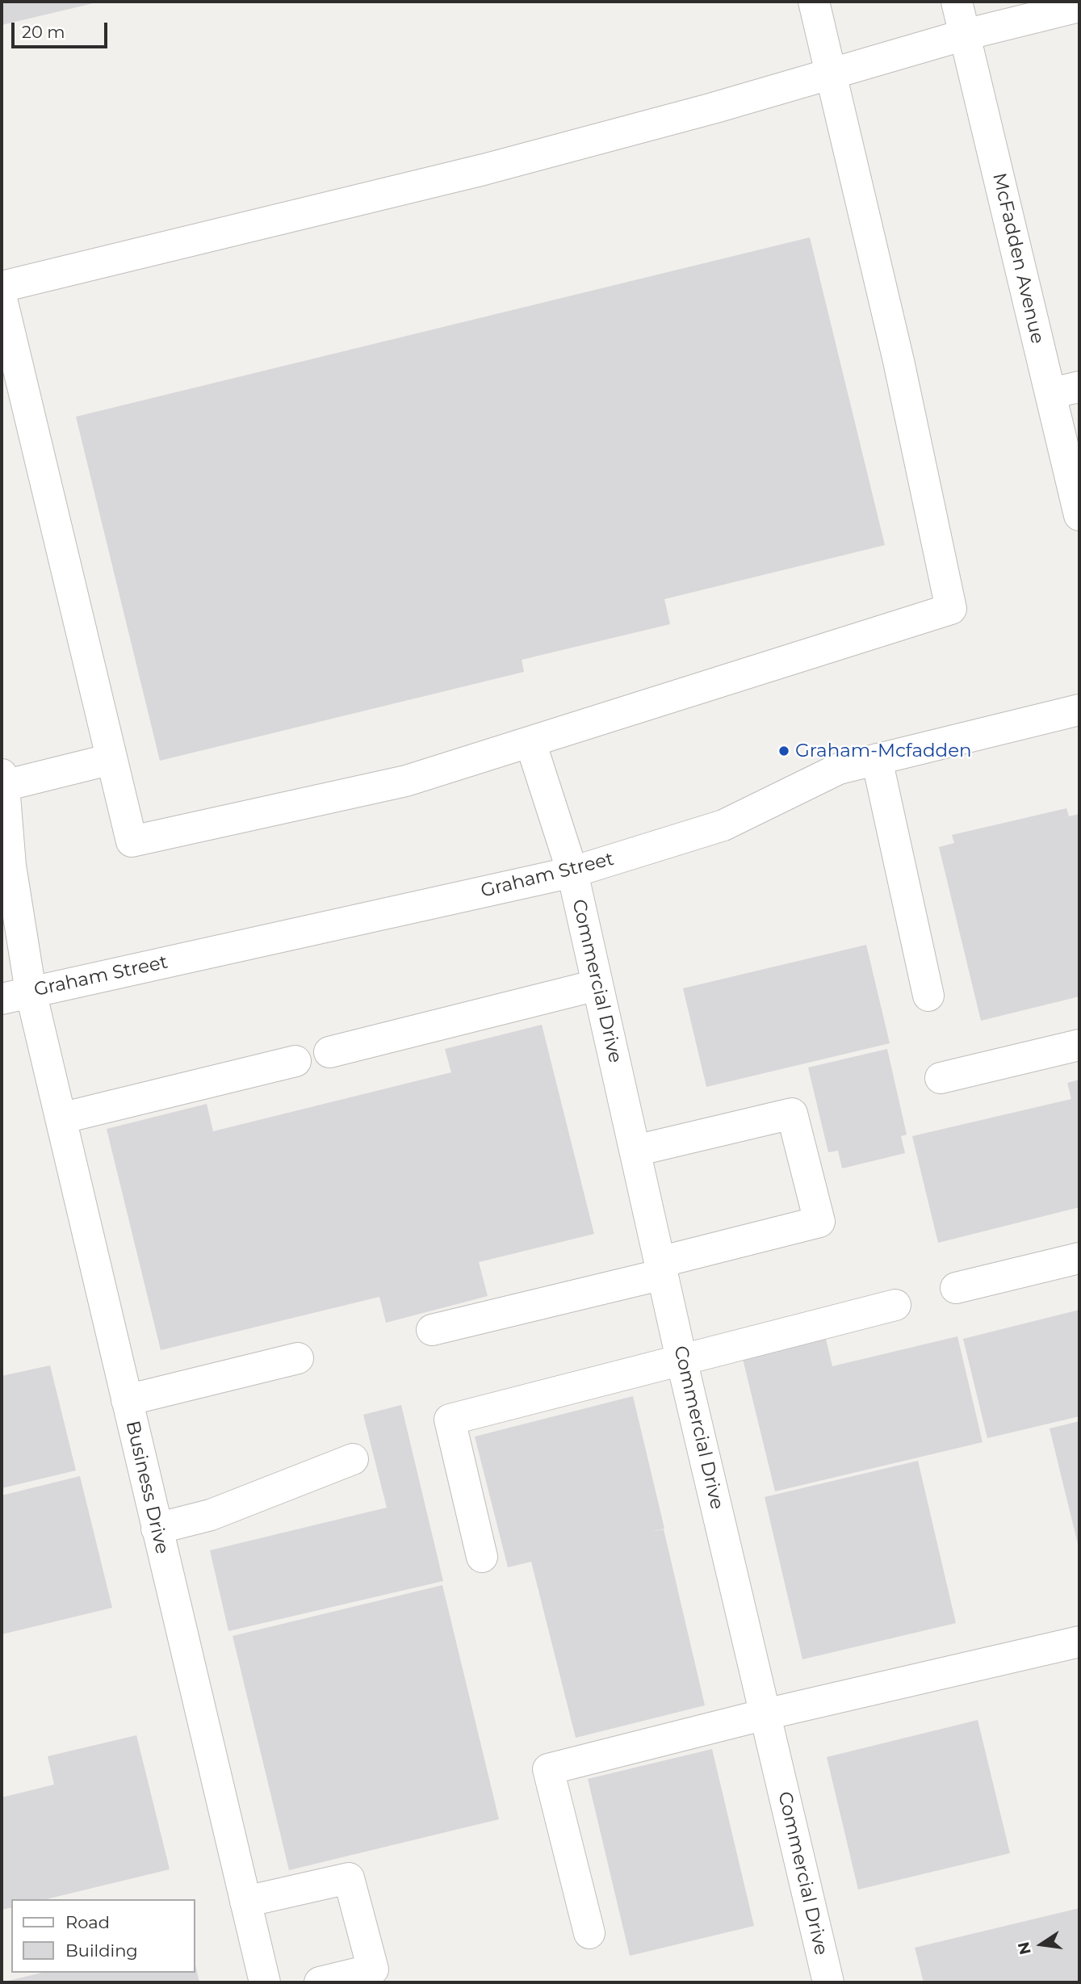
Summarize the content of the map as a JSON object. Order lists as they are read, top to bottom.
{
  "streets": {
    "street": [
      "McFadden Avenue",
      "Graham Street",
      "Commercial Drive",
      "Business Drive"
    ]
  },
  "crossings": [
    ["Graham Street", "Commercial Drive"],
    ["Graham Street", "Business Drive"]
  ],
  "places": ["Graham-Mcfadden"],
  "legend": ["Road", "Building"],
  "scale_bar": "20 m",
  "north": "left"
}
